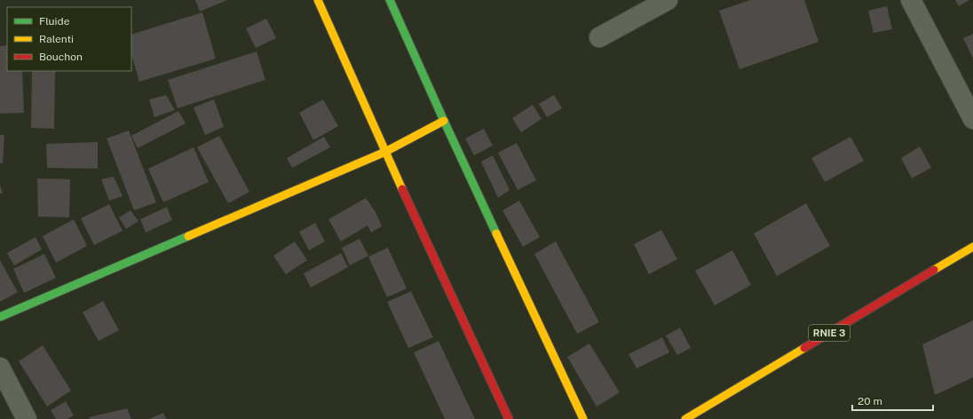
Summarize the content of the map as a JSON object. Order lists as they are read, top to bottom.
{
  "streets": {
    "main road": ["RNIE 3"]
  },
  "legend": ["Fluide", "Ralenti", "Bouchon"],
  "scale_bar": "20 m"
}
